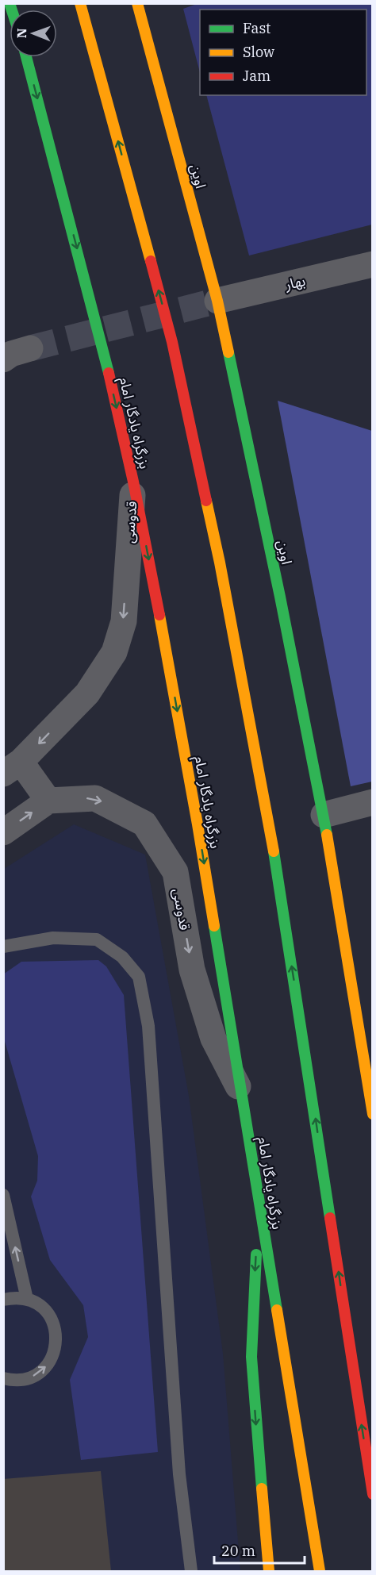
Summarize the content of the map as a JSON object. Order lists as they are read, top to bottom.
{
  "streets": {
    "main road": ["اوین", "بزرگراه یادگار امام"],
    "street": ["بهار", "قدوسی"]
  },
  "crossings": [
    ["اوین", "بهار"],
    ["بزرگراه یادگار امام", "قدوسی"]
  ],
  "one_way": ["قدوسی"],
  "legend": ["Fast", "Slow", "Jam"],
  "scale_bar": "20 m",
  "north": "left"
}
